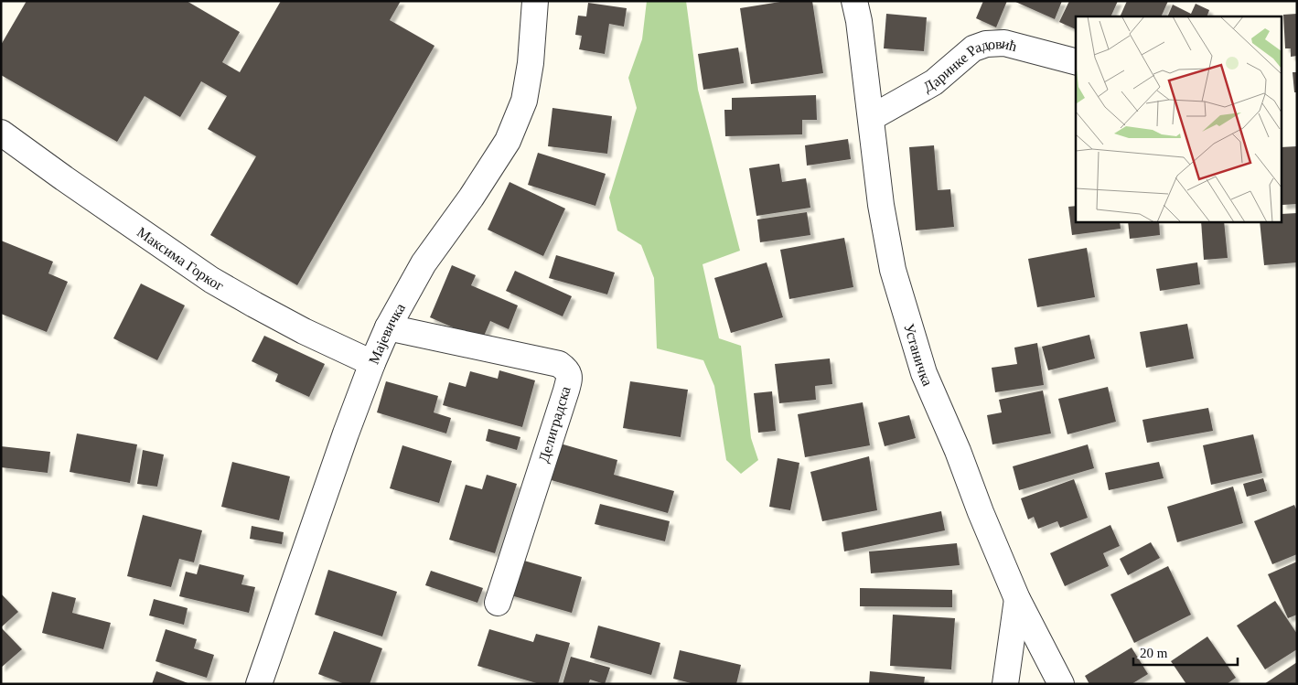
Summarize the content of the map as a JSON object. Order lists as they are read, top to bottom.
{
  "streets": {
    "street": [
      "Даринке Радовић",
      "Максима Горког",
      "Мајевичка",
      "Устаничка",
      "Делиградска"
    ]
  },
  "crossings": [
    ["Даринке Радовић", "Устаничка"],
    ["Максима Горког", "Мајевичка"],
    ["Мајевичка", "Делиградска"]
  ],
  "scale_bar": "20 m"
}
